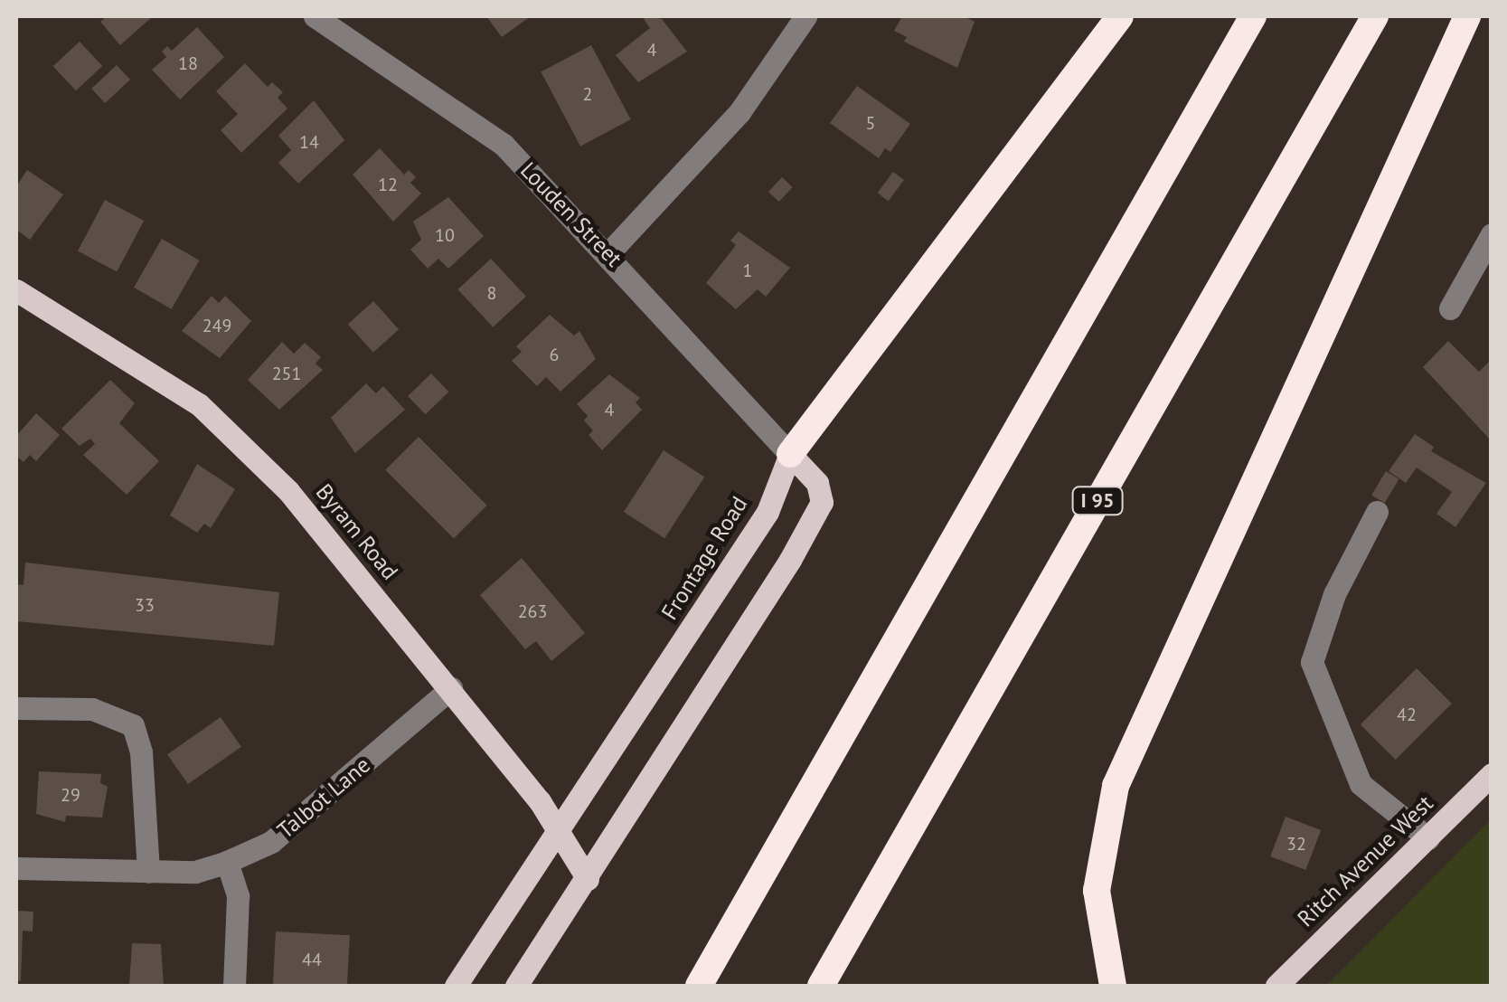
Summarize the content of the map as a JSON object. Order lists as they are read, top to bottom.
{
  "streets": {
    "highway": ["I 95"],
    "main road": ["Byram Road", "Frontage Road", "Ritch Avenue West"],
    "street": ["Louden Street", "Talbot Lane"]
  },
  "crossings": [
    ["Louden Street", "Frontage Road"],
    ["Byram Road", "Frontage Road"],
    ["Byram Road", "Talbot Lane"]
  ],
  "house_numbers": [
    "4",
    "18",
    "2",
    "5",
    "14",
    "12",
    "10",
    "1",
    "8",
    "249",
    "6",
    "251",
    "4",
    "33",
    "263",
    "42",
    "29",
    "32",
    "44"
  ]
}
